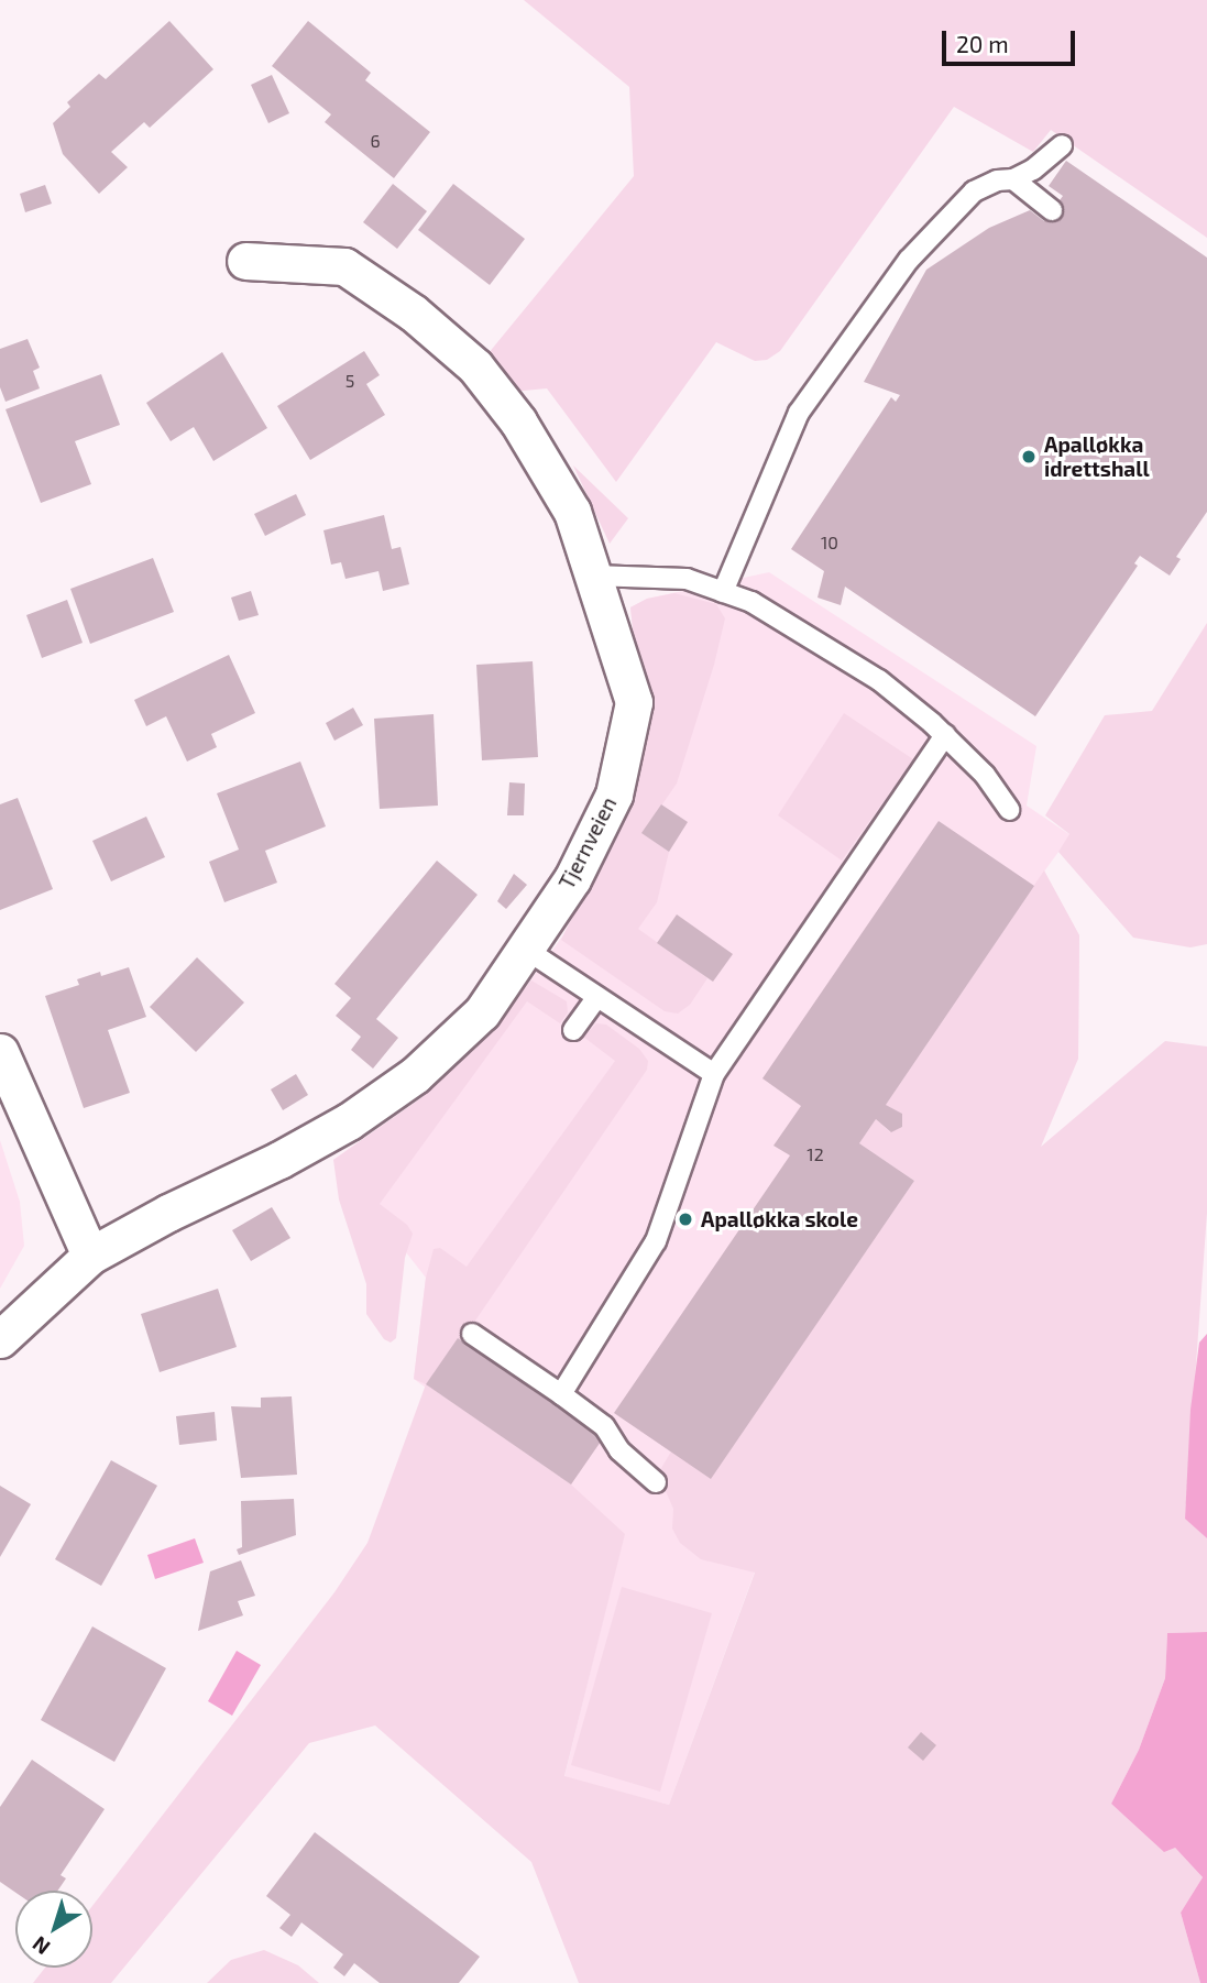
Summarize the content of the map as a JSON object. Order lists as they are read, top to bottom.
{
  "streets": {
    "street": ["Tjernveien"]
  },
  "places": ["Apalløkka idrettshall", "Apalløkka skole"],
  "house_numbers": [
    "6",
    "5",
    "10",
    "12"
  ],
  "scale_bar": "20 m",
  "north": "bottom left"
}
